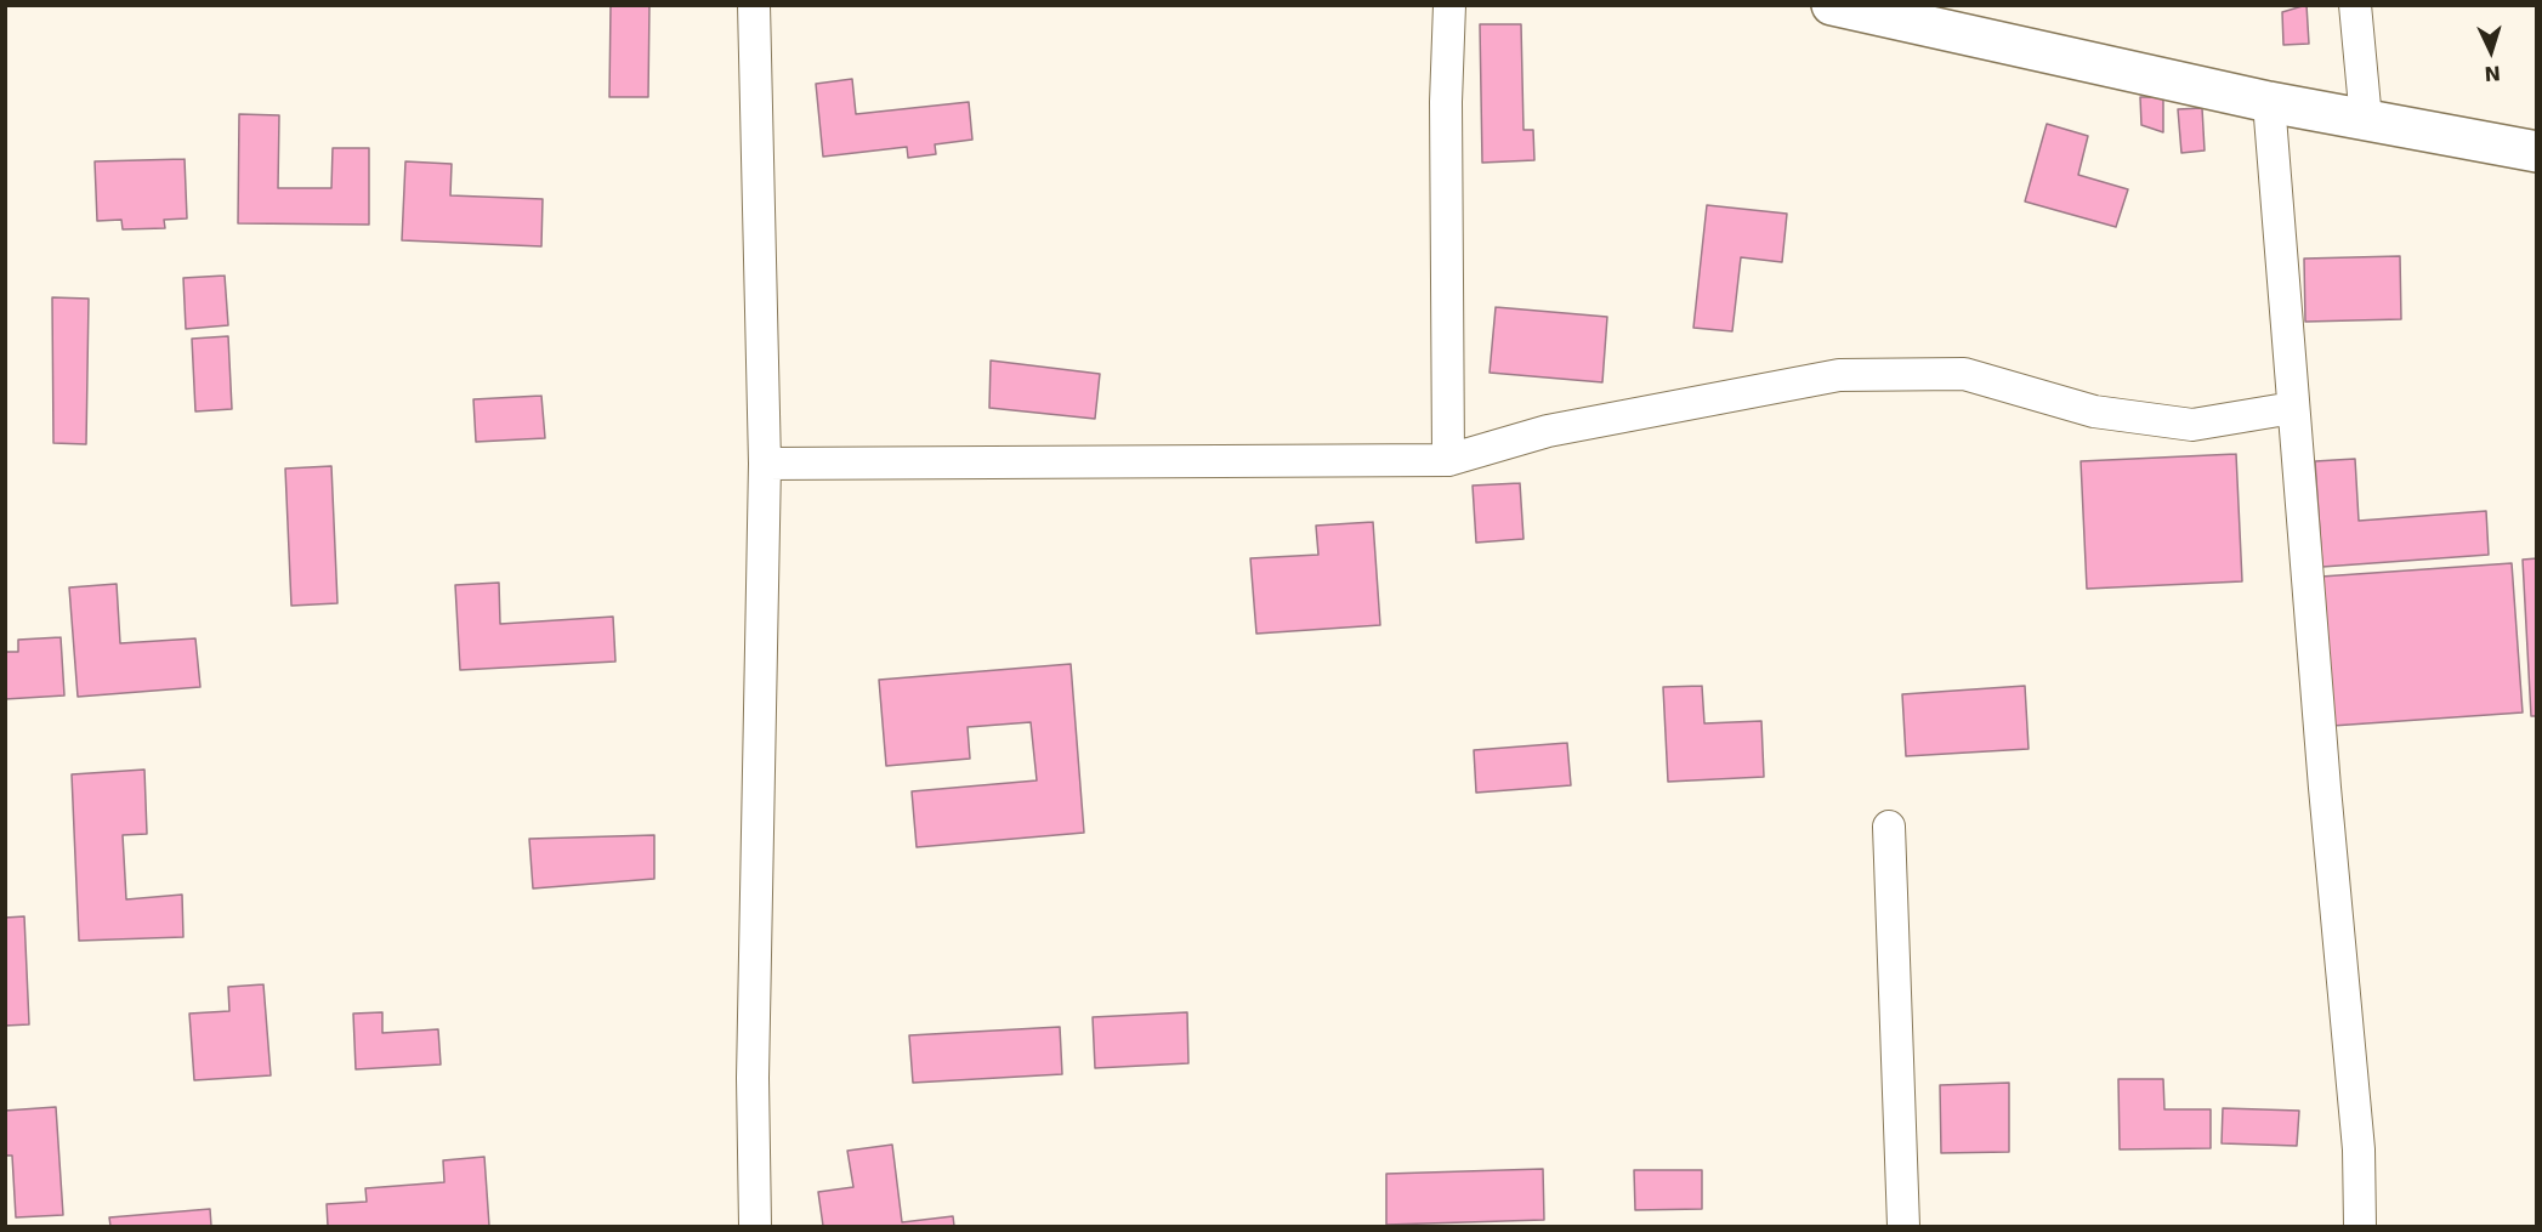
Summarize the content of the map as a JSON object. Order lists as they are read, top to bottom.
{
  "north": "bottom"
}
